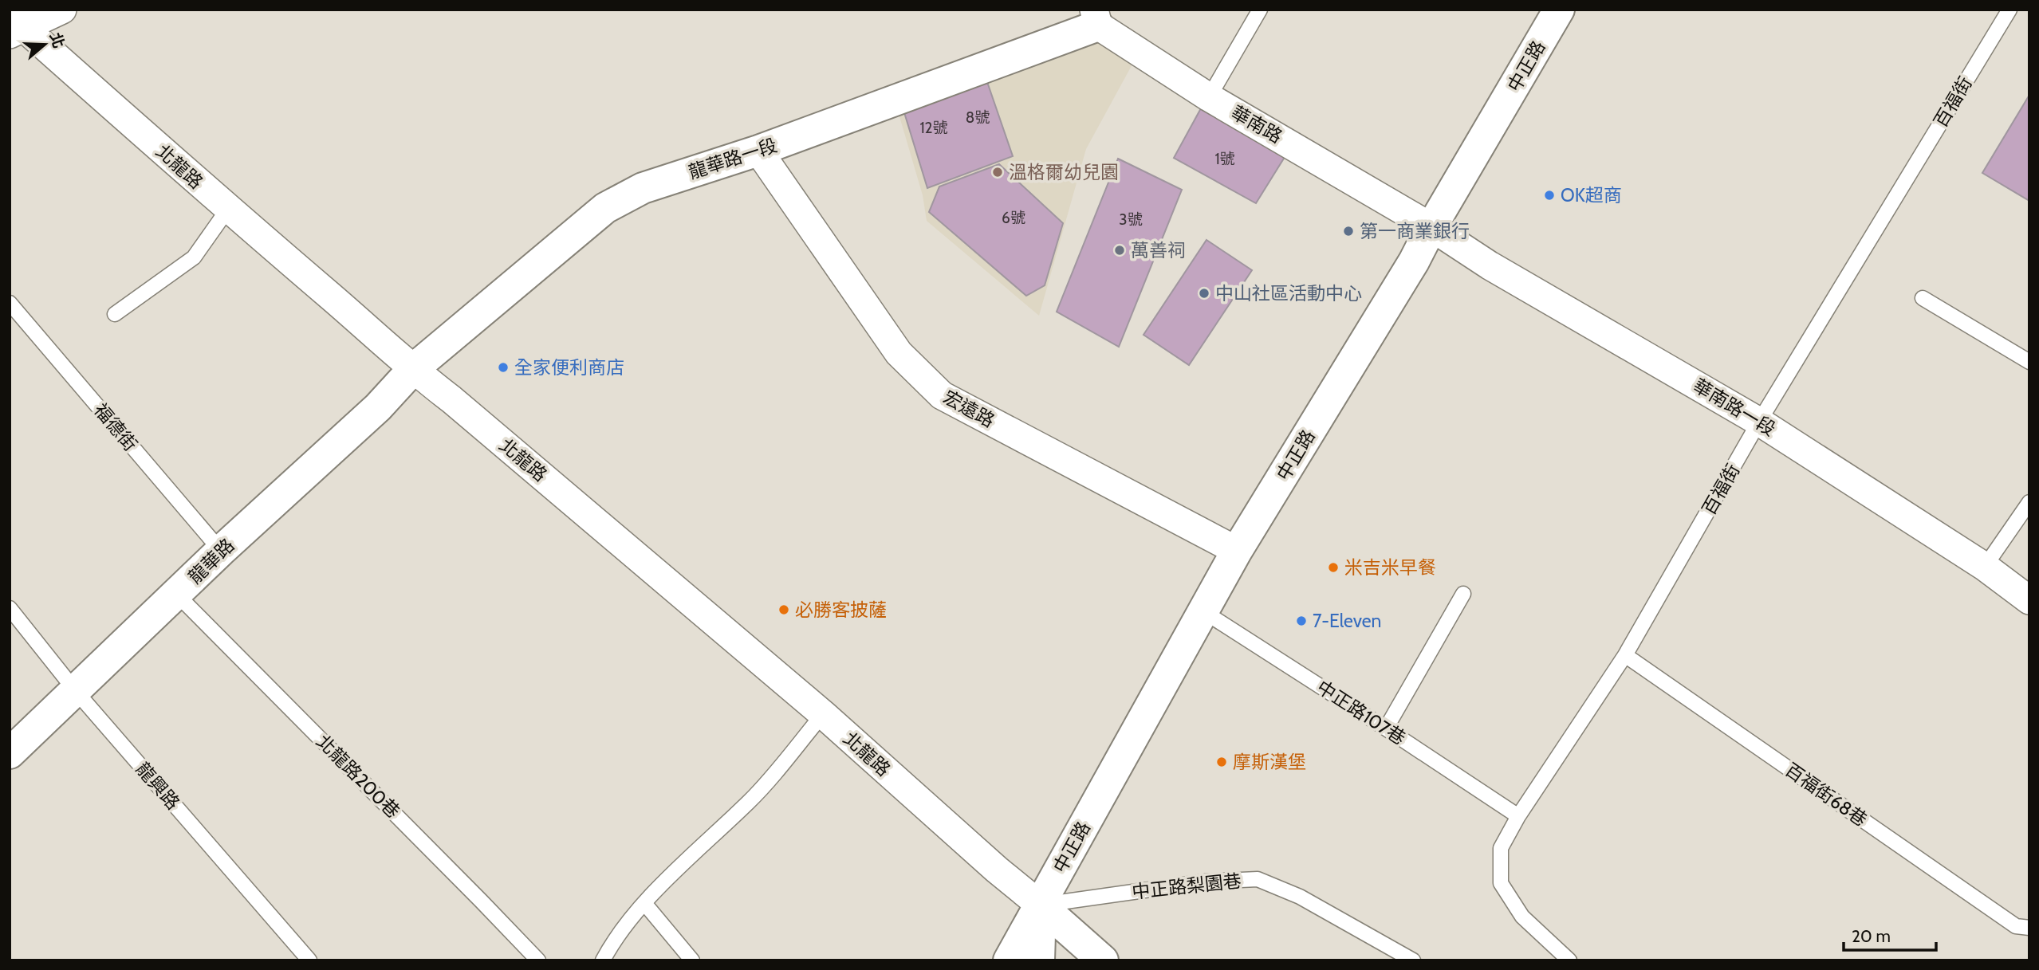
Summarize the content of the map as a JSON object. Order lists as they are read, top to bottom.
{
  "streets": {
    "street": [
      "中正路",
      "華南路",
      "龍華路一段",
      "北龍路",
      "華南路一段",
      "宏遠路",
      "龍華路"
    ],
    "lane": [
      "百福街",
      "福德街",
      "中正路107巷",
      "北龍路200巷",
      "龍興路",
      "百福街68巷",
      "中正路梨園巷"
    ]
  },
  "crossings": [
    ["中正路", "華南路"],
    ["中正路", "北龍路"],
    ["中正路", "華南路一段"],
    ["中正路", "宏遠路"],
    ["中正路", "中正路107巷"],
    ["中正路", "中正路梨園巷"],
    ["百福街", "華南路一段"],
    ["百福街", "中正路107巷"],
    ["百福街", "百福街68巷"],
    ["華南路", "龍華路一段"],
    ["華南路", "華南路一段"],
    ["龍華路一段", "北龍路"],
    ["龍華路一段", "宏遠路"],
    ["龍華路一段", "龍華路"],
    ["北龍路", "龍華路"],
    ["北龍路", "中正路梨園巷"],
    ["福德街", "龍華路"],
    ["龍華路", "北龍路200巷"],
    ["龍華路", "龍興路"]
  ],
  "places": [
    "溫格爾幼兒園",
    "OK超商",
    "第一商業銀行",
    "萬善祠",
    "中山社區活動中心",
    "全家便利商店",
    "米吉米早餐",
    "必勝客披薩",
    "7-Eleven",
    "摩斯漢堡"
  ],
  "house_numbers": [
    "8號",
    "12號",
    "1號",
    "6號",
    "3號"
  ],
  "scale_bar": "20 m",
  "north": "right"
}
